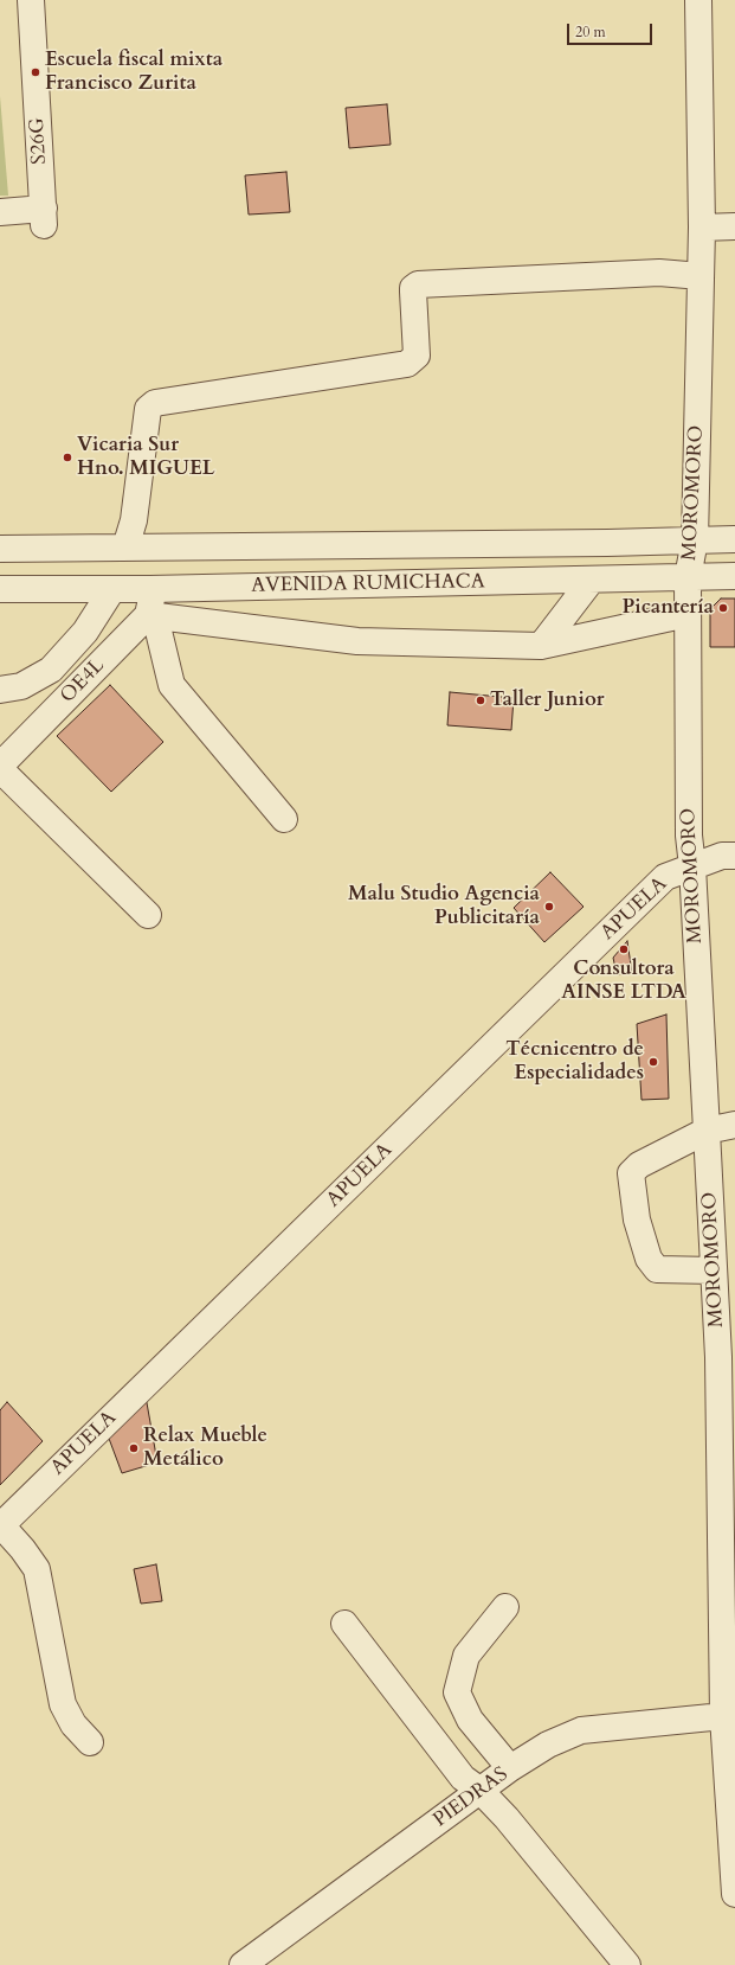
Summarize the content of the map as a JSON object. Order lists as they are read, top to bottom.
{
  "streets": {
    "street": [
      "S26G",
      "MOROMORO",
      "AVENIDA RUMICHACA",
      "OE4L",
      "APUELA",
      "PIEDRAS"
    ]
  },
  "crossings": [
    ["MOROMORO", "AVENIDA RUMICHACA"],
    ["MOROMORO", "APUELA"],
    ["MOROMORO", "PIEDRAS"]
  ],
  "places": [
    "Escuela fiscal mixta Francisco Zurita",
    "Vicaria Sur Hno. MIGUEL",
    "Picantería",
    "Taller Junior",
    "Malu Studio Agencia Publicitaría",
    "Consultora AINSE LTDA",
    "Técnicentro de Especialidades",
    "Relax Mueble Metálico"
  ],
  "scale_bar": "20 m"
}
